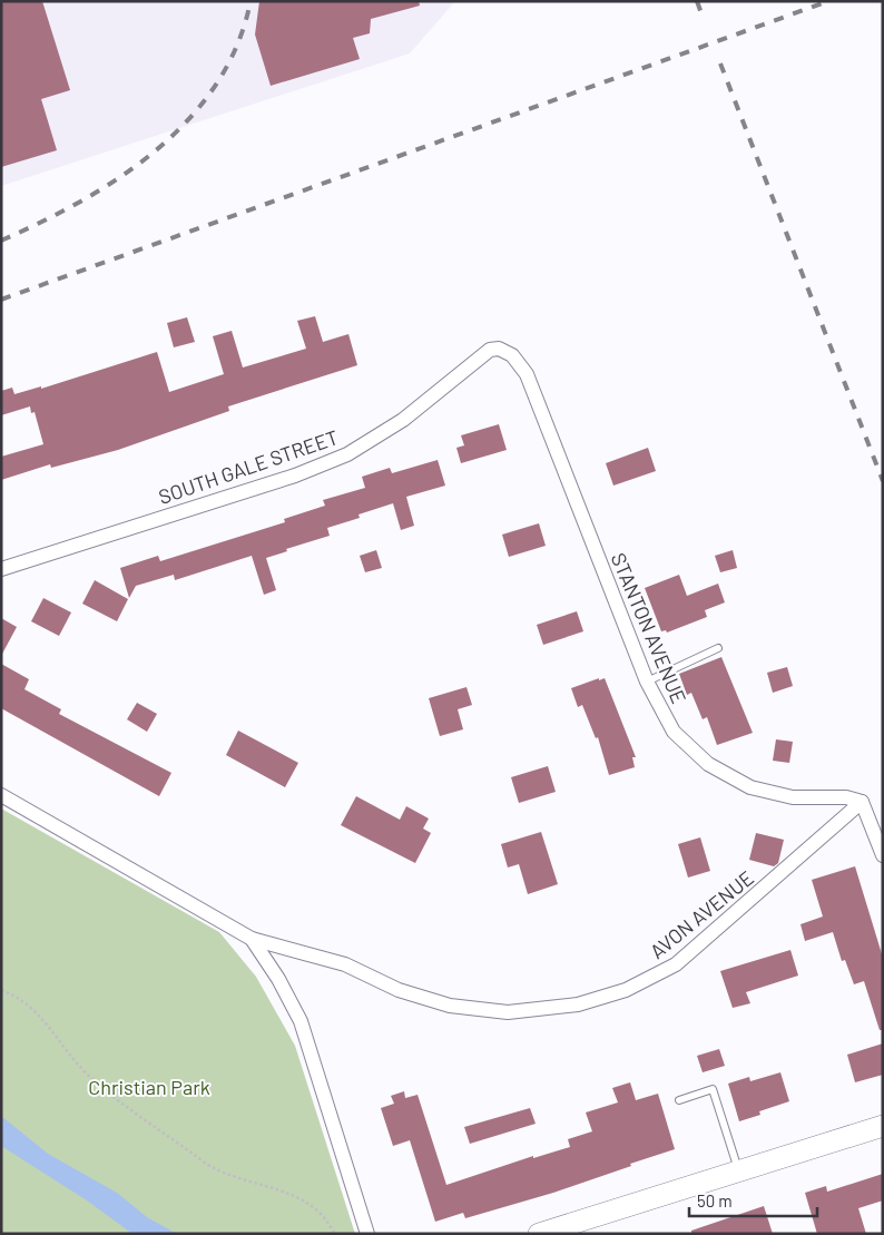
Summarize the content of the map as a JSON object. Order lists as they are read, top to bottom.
{
  "streets": {
    "street": ["SOUTH GALE STREET", "STANTON AVENUE", "AVON AVENUE"]
  },
  "crossings": [
    ["SOUTH GALE STREET", "STANTON AVENUE"],
    ["STANTON AVENUE", "AVON AVENUE"]
  ],
  "parks": ["Christian Park"],
  "scale_bar": "50 m"
}
